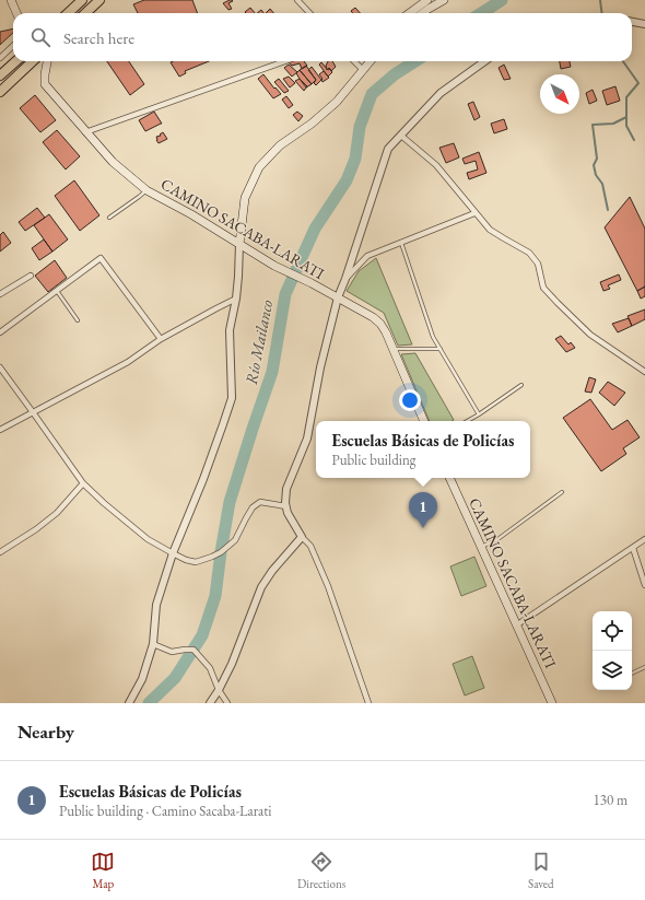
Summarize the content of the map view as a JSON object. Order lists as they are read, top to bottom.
{
  "streets": {
    "main road": ["CAMINO SACABA-LARATI"]
  },
  "water": ["Río Mailanco"],
  "north": "bottom right",
  "page": {
    "search": "Search here",
    "popup": ["Escuelas Básicas de Policías", "Public building"],
    "pins": "1",
    "heading": "Nearby",
    "list": [
      {
        "mark": "1",
        "name": "Escuelas Básicas de Policías",
        "note": "Public building · Camino Sacaba-Larati",
        "value": "130 m"
      }
    ],
    "nav": ["Map", "Directions", "Saved"]
  }
}
